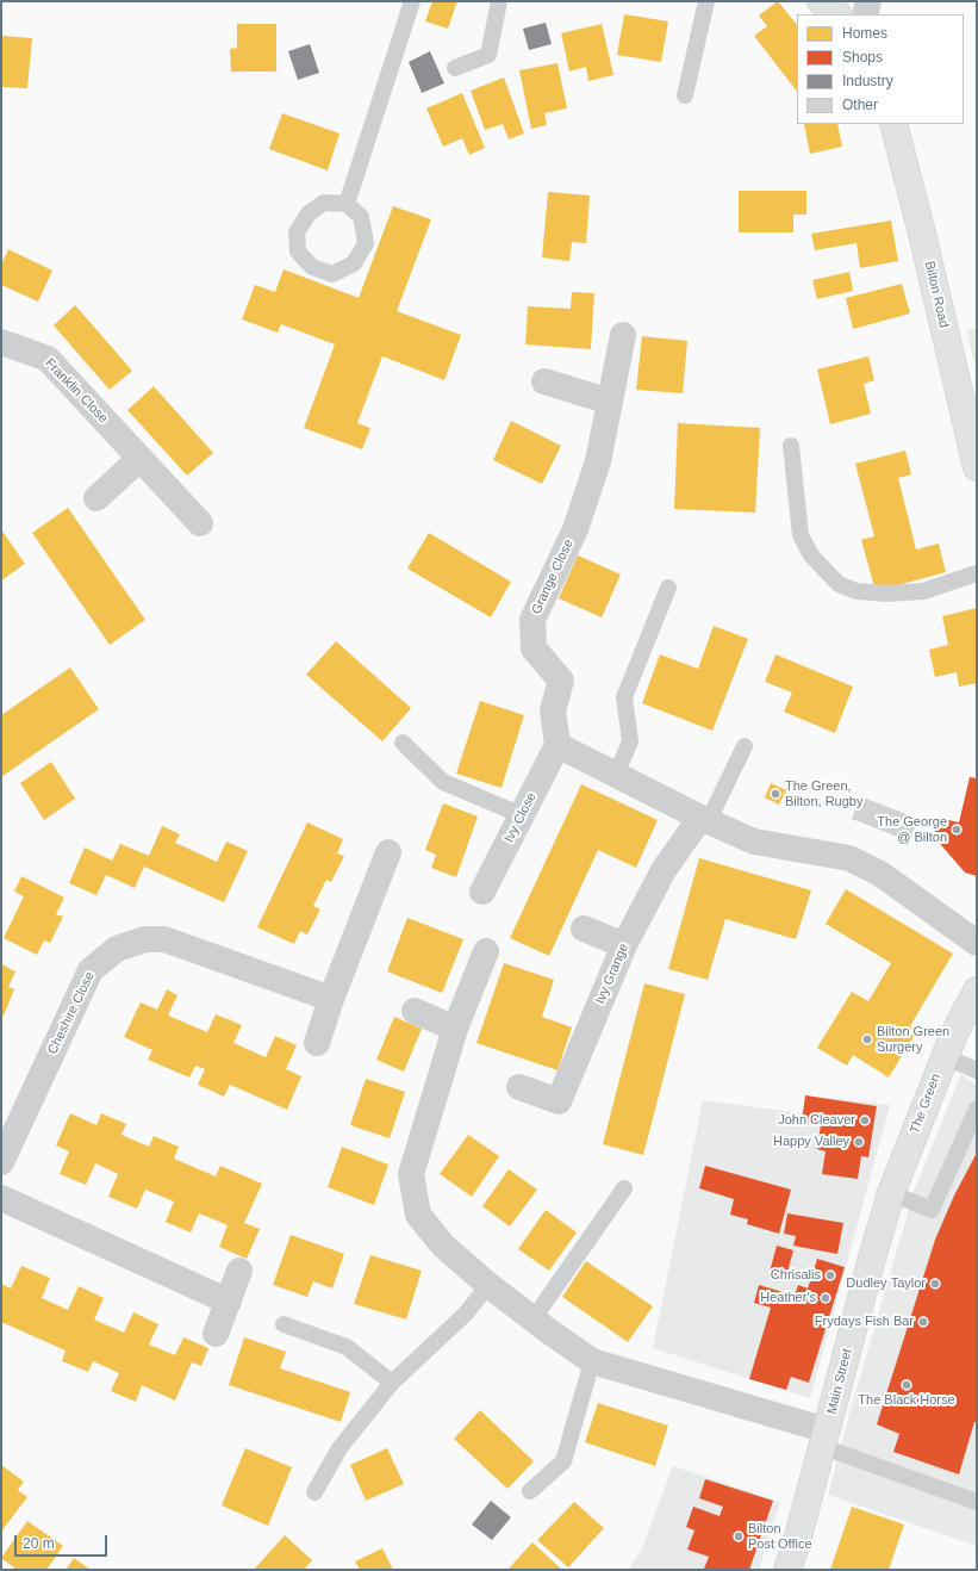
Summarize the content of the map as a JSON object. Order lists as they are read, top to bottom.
{
  "streets": {
    "main road": ["Bilton Road", "The Green", "Main Street"],
    "street": [
      "Franklin Close",
      "Grange Close",
      "Ivy Close",
      "Ivy Grange",
      "Cheshire Close"
    ]
  },
  "crossings": [
    ["Grange Close", "Ivy Close"],
    ["The Green", "Main Street"]
  ],
  "places": [
    "The Green, Bilton, Rugby",
    "The George @ Bilton",
    "Bilton Green Surgery",
    "John Cleaver",
    "Happy Valley",
    "Chrisalis",
    "Dudley Taylor",
    "Heather's",
    "Frydays Fish Bar",
    "The Black Horse",
    "Bilton Post Office"
  ],
  "legend": [
    "Homes",
    "Shops",
    "Industry",
    "Other"
  ],
  "scale_bar": "20 m"
}
